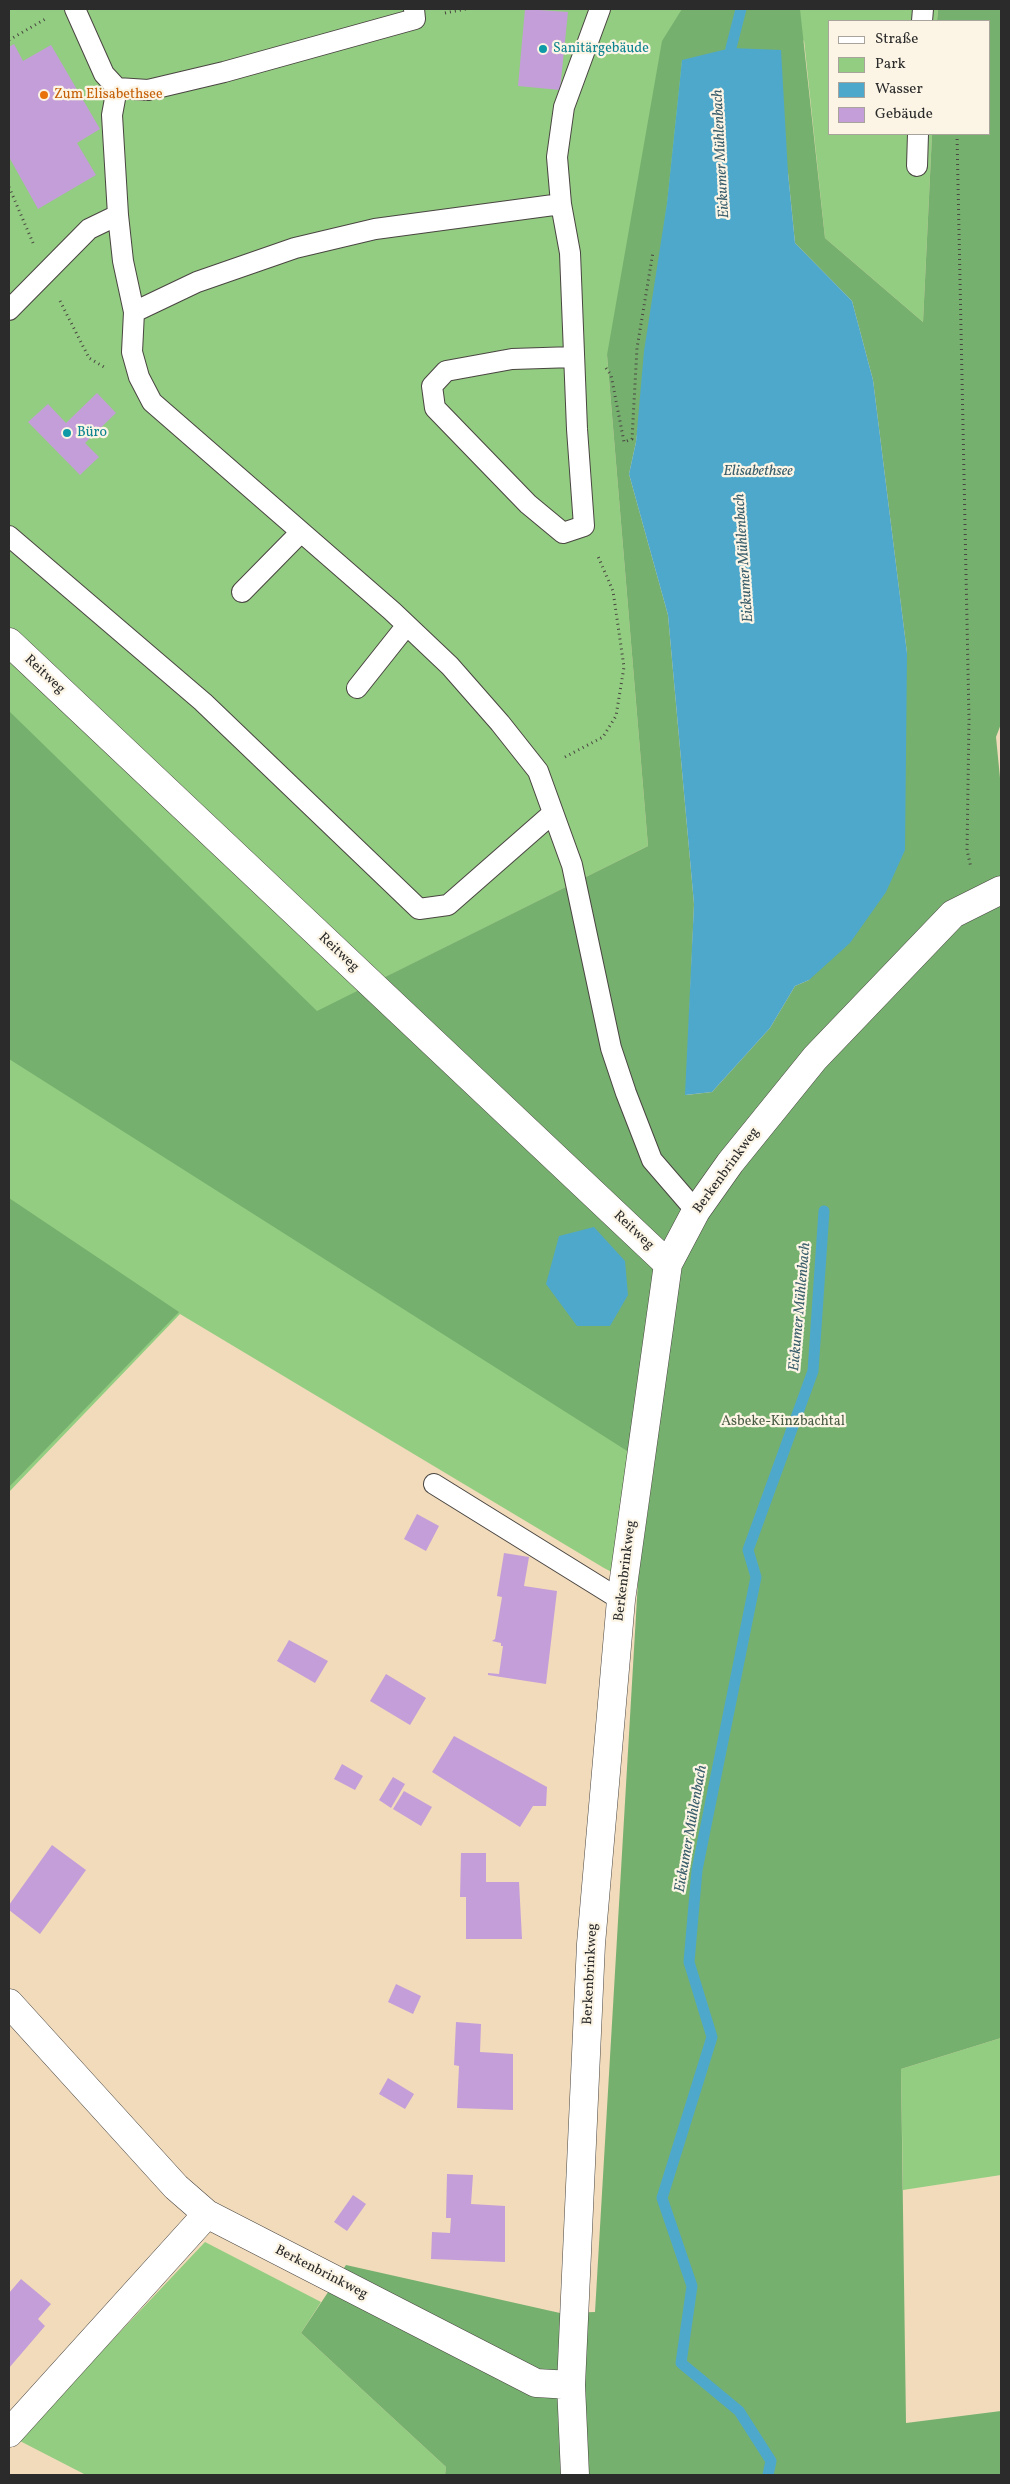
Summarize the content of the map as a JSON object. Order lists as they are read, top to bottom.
{
  "streets": {
    "street": ["Reitweg", "Berkenbrinkweg"]
  },
  "crossings": [
    ["Reitweg", "Berkenbrinkweg"]
  ],
  "water": ["Eickumer Mühlenbach", "Elisabethsee"],
  "parks": ["Asbeke-Kinzbachtal"],
  "places": ["Sanitärgebäude", "Zum Elisabethsee", "Büro"],
  "legend": [
    "Straße",
    "Park",
    "Wasser",
    "Gebäude"
  ]
}
